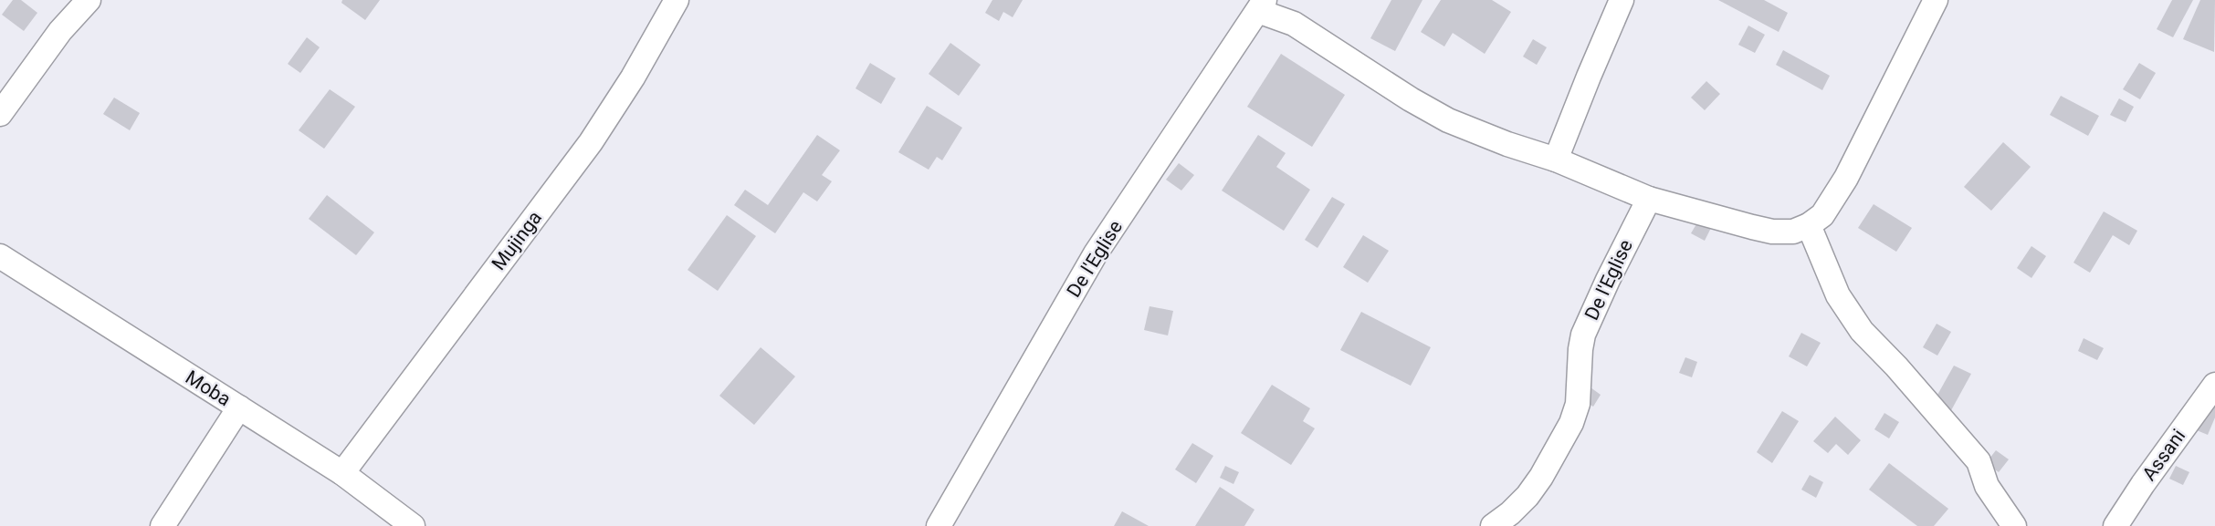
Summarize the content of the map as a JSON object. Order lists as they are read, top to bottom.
{
  "streets": {
    "street": [
      "Mujinga",
      "De l'Eglise",
      "Moba",
      "Assani"
    ]
  },
  "crossings": [
    ["Mujinga", "Moba"]
  ]
}
